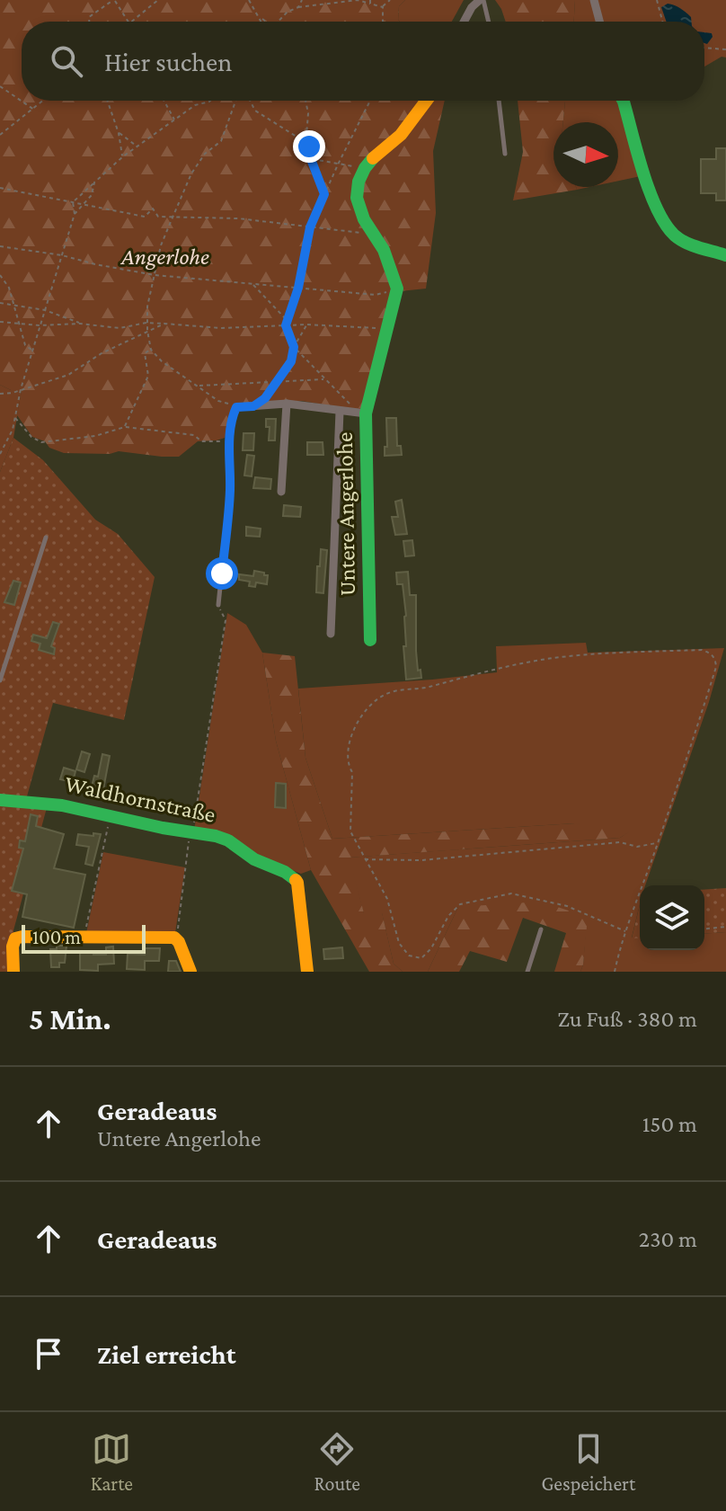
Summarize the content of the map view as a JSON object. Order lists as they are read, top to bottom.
{
  "streets": {
    "street": ["Untere Angerlohe", "Waldhornstraße"]
  },
  "parks": ["Angerlohe"],
  "scale_bar": "100 m",
  "north": "right",
  "page": {
    "search": "Hier suchen",
    "scale": "100 m",
    "heading": ["5 Min.", "Zu Fuß · 380 m"],
    "list": [
      ["Geradeaus", "Untere Angerlohe", "150 m"],
      ["Geradeaus", "230 m"],
      "Ziel erreicht"
    ],
    "nav": ["Karte", "Route", "Gespeichert"]
  }
}
